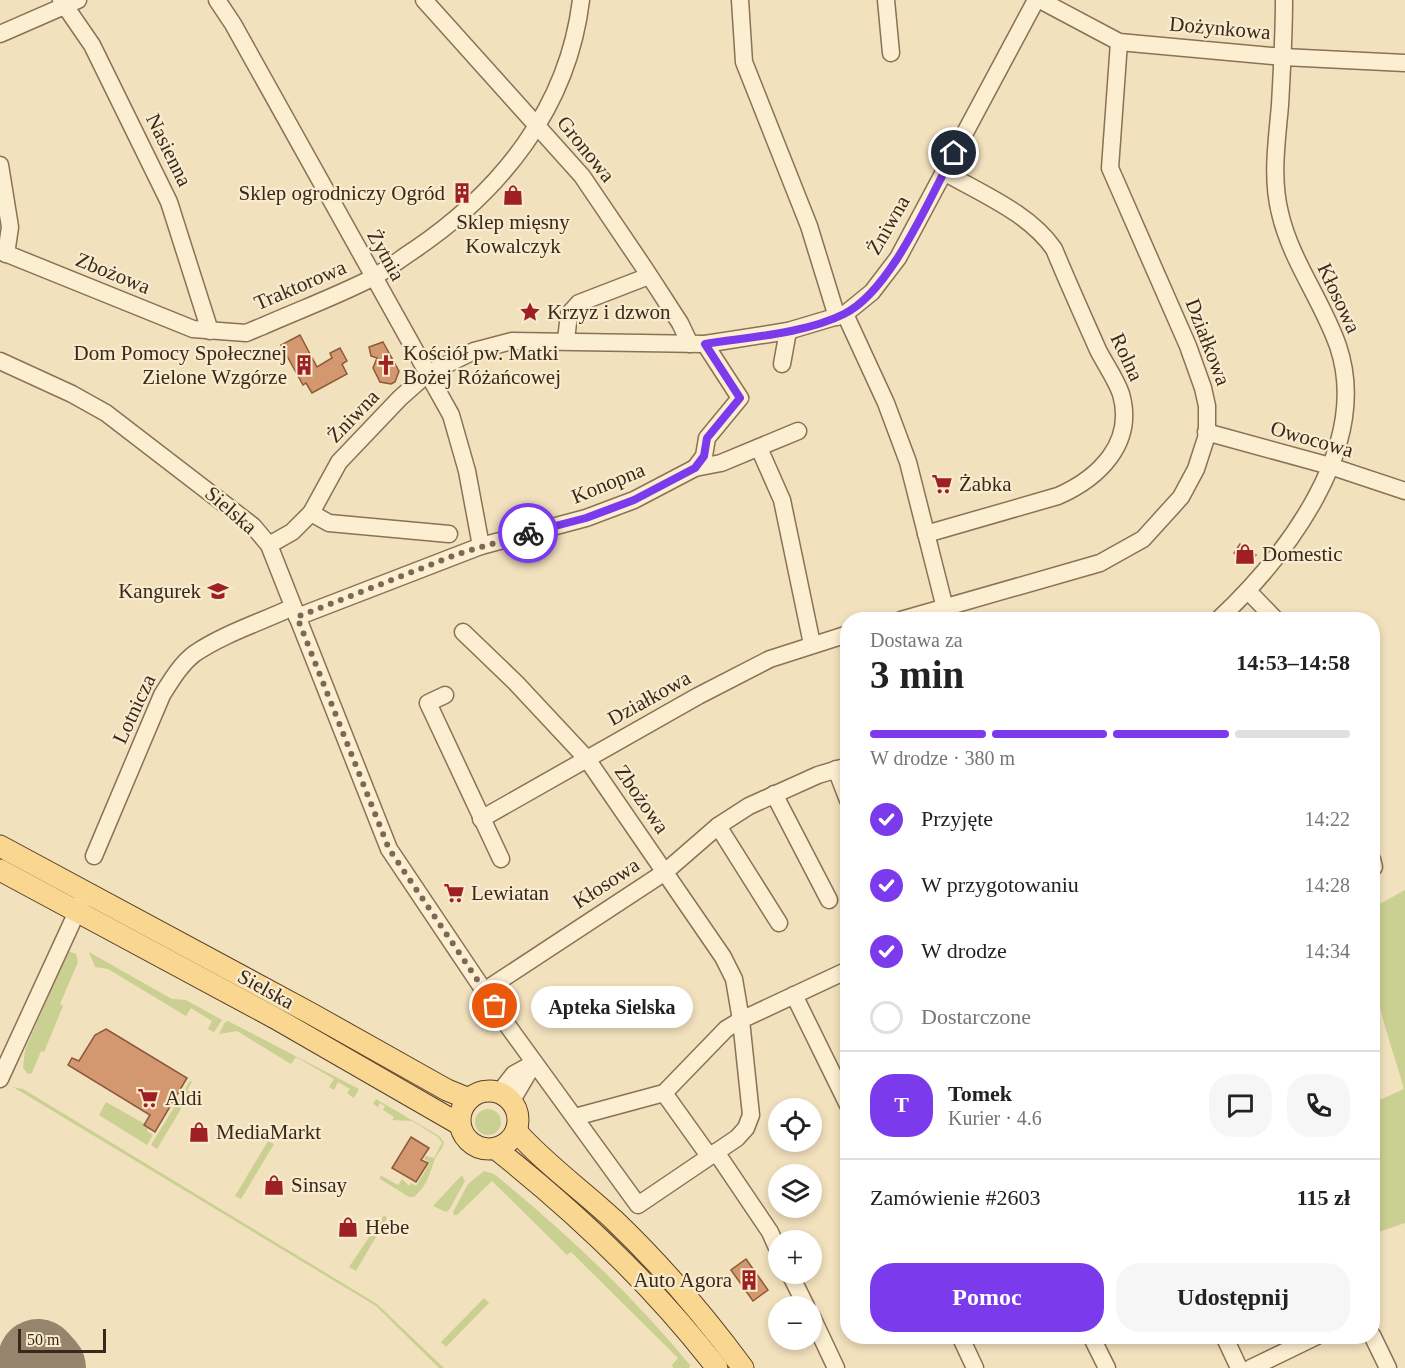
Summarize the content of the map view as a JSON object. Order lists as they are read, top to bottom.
{
  "streets": {
    "main road": ["Sielska"],
    "street": [
      "Dożynkowa",
      "Gronowa",
      "Nasienna",
      "Żniwna",
      "Żytnia",
      "Zbożowa",
      "Traktorowa",
      "Kłosowa",
      "Działkowa",
      "Rolna",
      "Owocowa",
      "Konopna",
      "Lotnicza"
    ]
  },
  "crossings": [
    ["Dożynkowa", "Kłosowa"],
    ["Dożynkowa", "Działkowa"],
    ["Gronowa", "Żniwna"],
    ["Gronowa", "Traktorowa"],
    ["Gronowa", "Konopna"],
    ["Nasienna", "Zbożowa"],
    ["Nasienna", "Traktorowa"],
    ["Żniwna", "Żytnia"],
    ["Żniwna", "Rolna"],
    ["Żniwna", "Sielska"],
    ["Żytnia", "Traktorowa"],
    ["Żytnia", "Konopna"],
    ["Zbożowa", "Traktorowa"],
    ["Zbożowa", "Kłosowa"],
    ["Zbożowa", "Działkowa"],
    ["Zbożowa", "Sielska"],
    ["Kłosowa", "Owocowa"],
    ["Kłosowa", "Sielska"],
    ["Działkowa", "Owocowa"],
    ["Konopna", "Sielska"],
    ["Konopna", "Lotnicza"],
    ["Sielska", "Lotnicza"]
  ],
  "places": {
    "building": ["Sklep ogrodniczy Ogród", "Dom Pomocy Społecznej Zielone Wzgórze", "Auto Agora"],
    "shop": [
      "Sklep mięsny Kowalczyk",
      "Domestic",
      "MediaMarkt",
      "Sinsay",
      "Hebe"
    ],
    "place": ["Krzyz i dzwon"],
    "church": ["Kościół pw. Matki Bożej Różańcowej"],
    "supermarket": ["Żabka", "Lewiatan", "Aldi"],
    "school or university": ["Kangurek"],
    "other": ["Apteka Sielska"]
  },
  "scale_bar": "50 m",
  "page": {
    "heading": ["3 min", "Dostawa za", "14:53–14:58"],
    "panel": [
      "Tomek",
      "Kurier · 4.6",
      "Zamówienie #2603",
      "115 zł"
    ],
    "bar": "W drodze · 380 m",
    "list": [
      ["Przyjęte", "14:22"],
      ["W przygotowaniu", "14:28"],
      ["W drodze", "14:34"],
      "Dostarczone"
    ],
    "bubble": "Apteka Sielska",
    "round": "T",
    "map_buttons": ["+", "−"],
    "buttons": ["Pomoc", "Udostępnij"],
    "scale": "50 m"
  }
}
